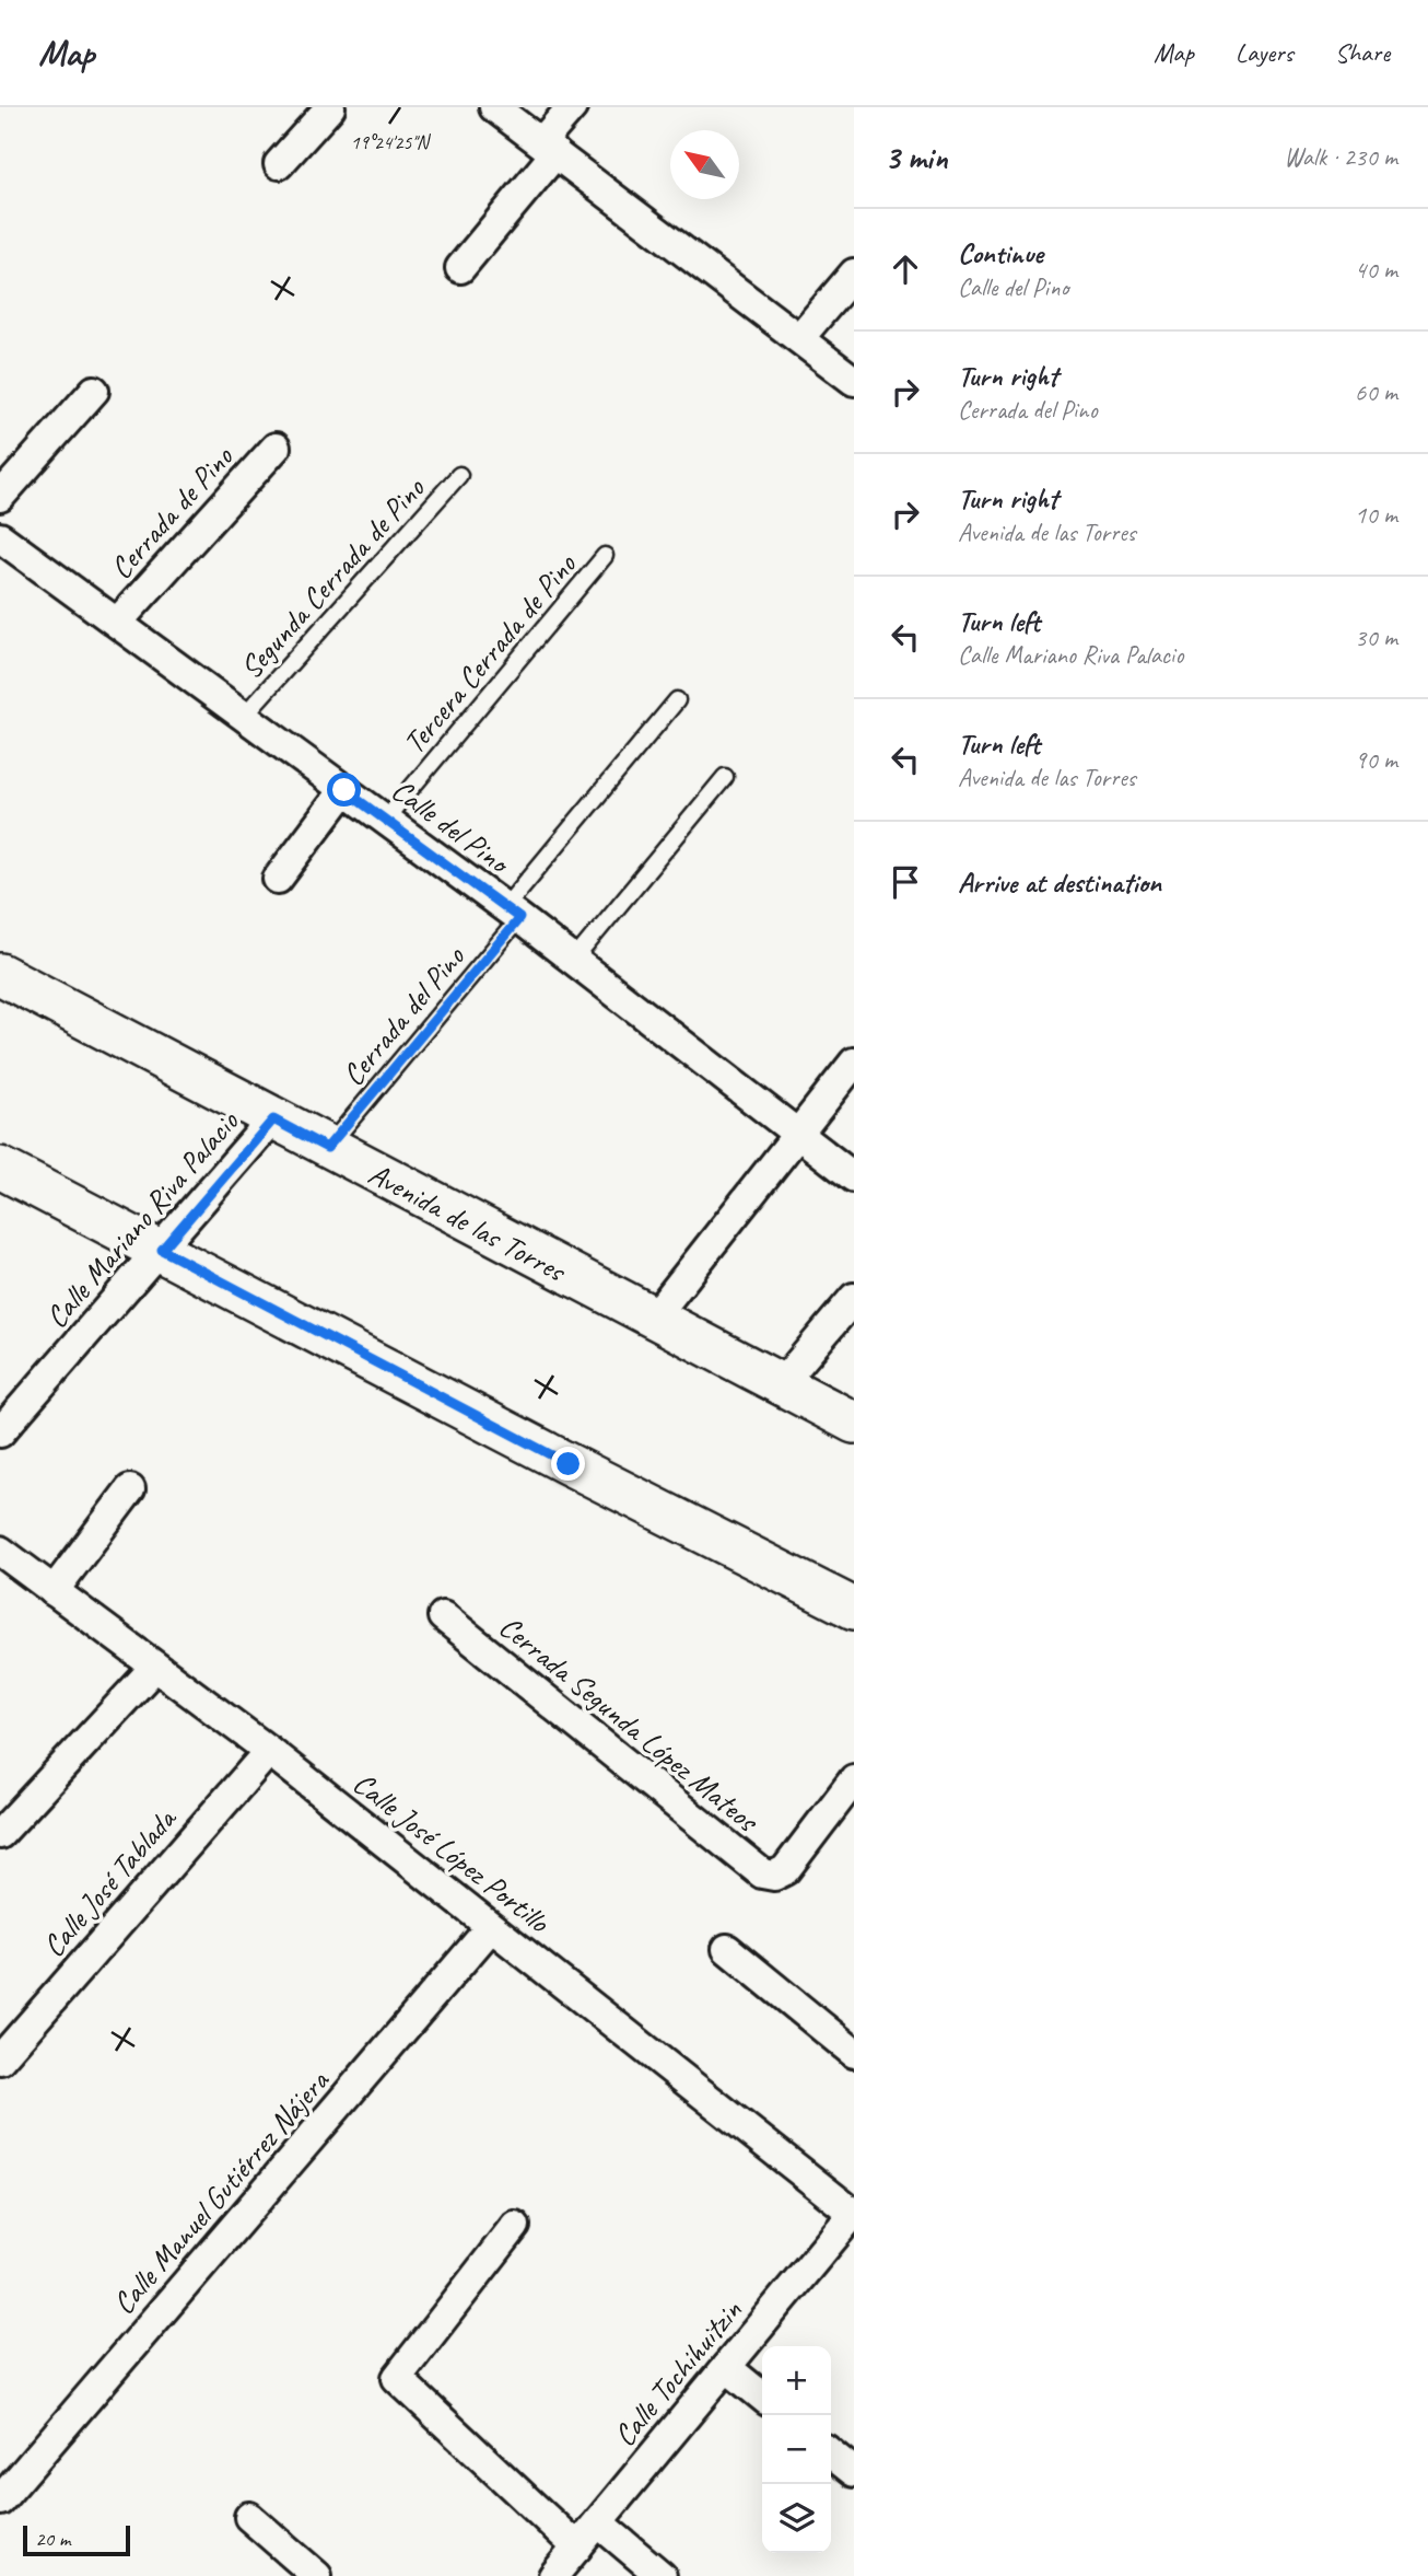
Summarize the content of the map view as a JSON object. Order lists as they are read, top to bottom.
{
  "streets": {
    "main road": ["Avenida de las Torres"],
    "street": [
      "Cerrada de Pino",
      "Calle del Pino",
      "Calle Mariano Riva Palacio",
      "Cerrada Segunda López Mateos",
      "Calle José López Portillo",
      "Calle José Tablada",
      "Calle Manuel Gutiérrez Nájera",
      "Calle Tochihuitzin"
    ],
    "lane": ["Segunda Cerrada de Pino", "Tercera Cerrada de Pino", "Cerrada del Pino"]
  },
  "crossings": [
    ["Cerrada de Pino", "Calle del Pino"],
    ["Segunda Cerrada de Pino", "Calle del Pino"],
    ["Tercera Cerrada de Pino", "Calle del Pino"],
    ["Calle del Pino", "Cerrada del Pino"],
    ["Cerrada del Pino", "Avenida de las Torres"],
    ["Calle Mariano Riva Palacio", "Avenida de las Torres"],
    ["Calle José López Portillo", "Calle José Tablada"],
    ["Calle José López Portillo", "Calle Manuel Gutiérrez Nájera"],
    ["Calle José López Portillo", "Calle Tochihuitzin"]
  ],
  "scale_bar": "20 m",
  "north": "top left",
  "page": {
    "header": "Map",
    "nav": ["Map", "Layers", "Share"],
    "heading": ["3 min", "Walk · 230 m"],
    "list": [
      ["Continue", "Calle del Pino", "40 m"],
      ["Turn right", "Cerrada del Pino", "60 m"],
      ["Turn right", "Avenida de las Torres", "10 m"],
      ["Turn left", "Calle Mariano Riva Palacio", "30 m"],
      ["Turn left", "Avenida de las Torres", "90 m"],
      "Arrive at destination"
    ],
    "map_buttons": ["+", "−"],
    "scale": "20 m"
  },
  "coordinates": ["19°24'25\"N"]
}
